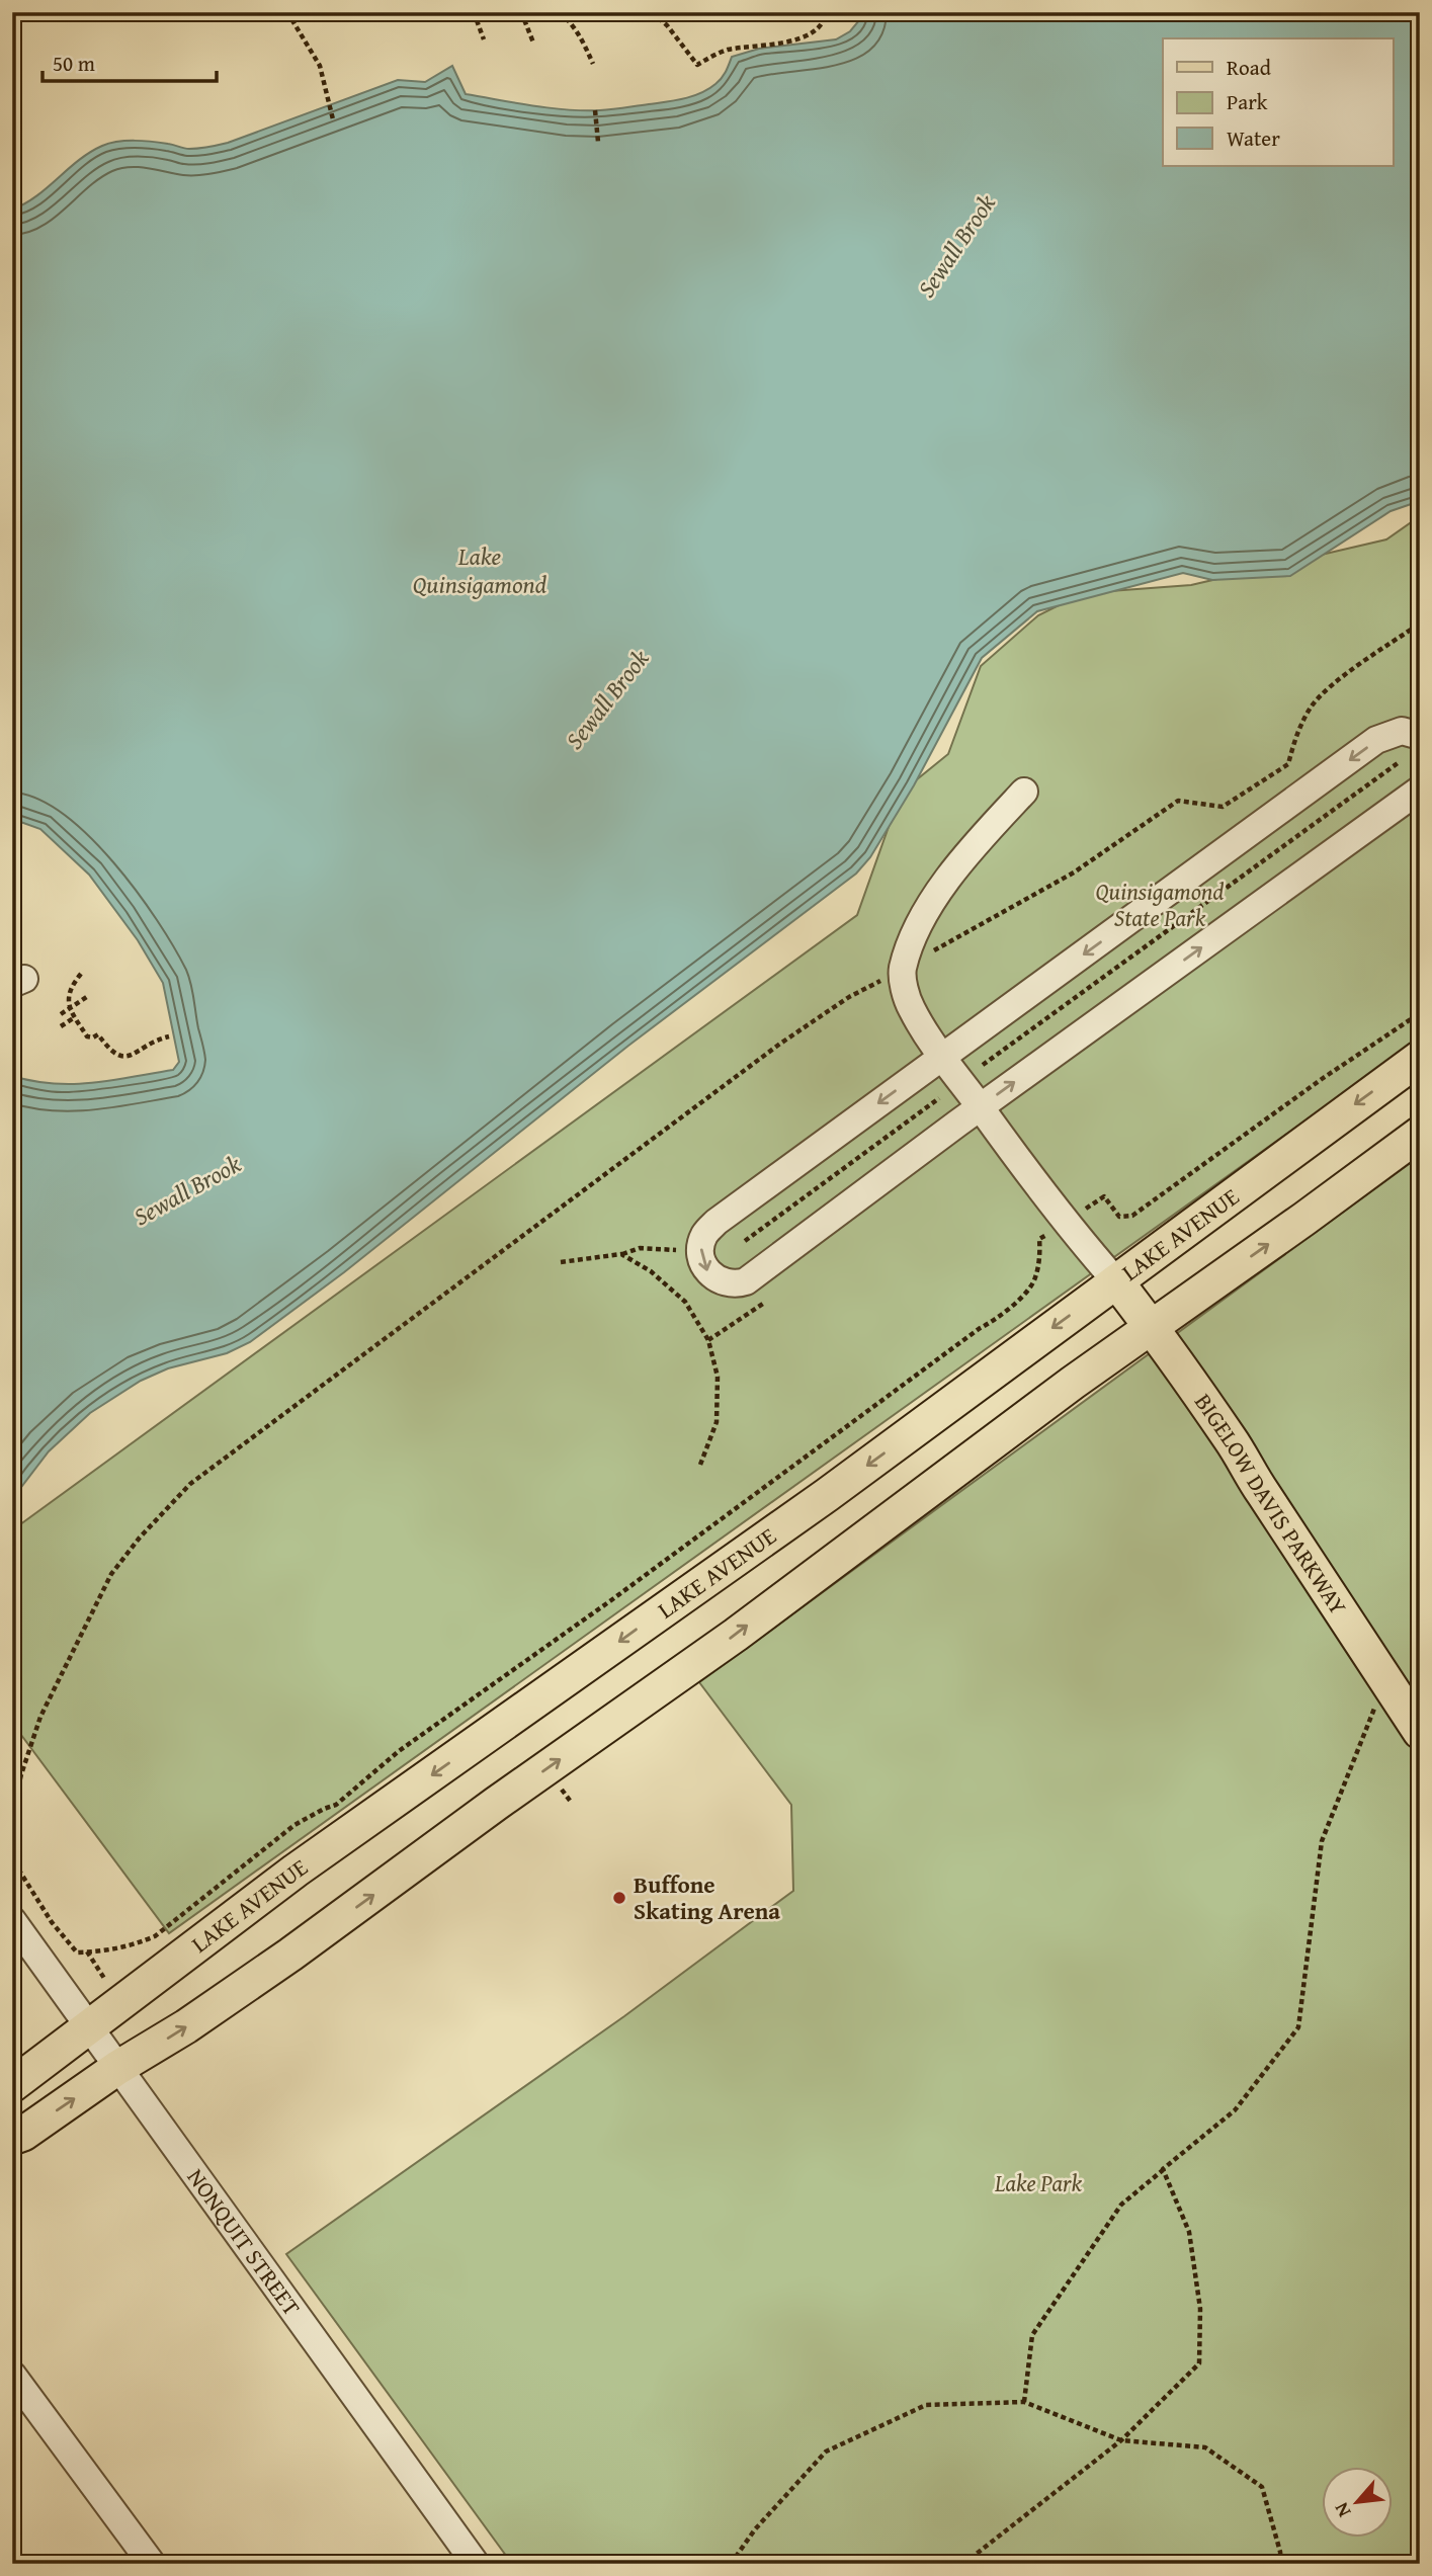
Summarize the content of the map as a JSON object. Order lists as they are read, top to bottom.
{
  "streets": {
    "main road": ["LAKE AVENUE", "BIGELOW DAVIS PARKWAY"],
    "street": ["NONQUIT STREET"]
  },
  "crossings": [
    ["LAKE AVENUE", "BIGELOW DAVIS PARKWAY"],
    ["LAKE AVENUE", "NONQUIT STREET"]
  ],
  "water": ["Sewall Brook", "Lake Quinsigamond"],
  "parks": ["Quinsigamond State Park", "Lake Park"],
  "places": ["Buffone Skating Arena"],
  "legend": ["Road", "Park", "Water"],
  "scale_bar": "50 m",
  "north": "bottom left"
}
